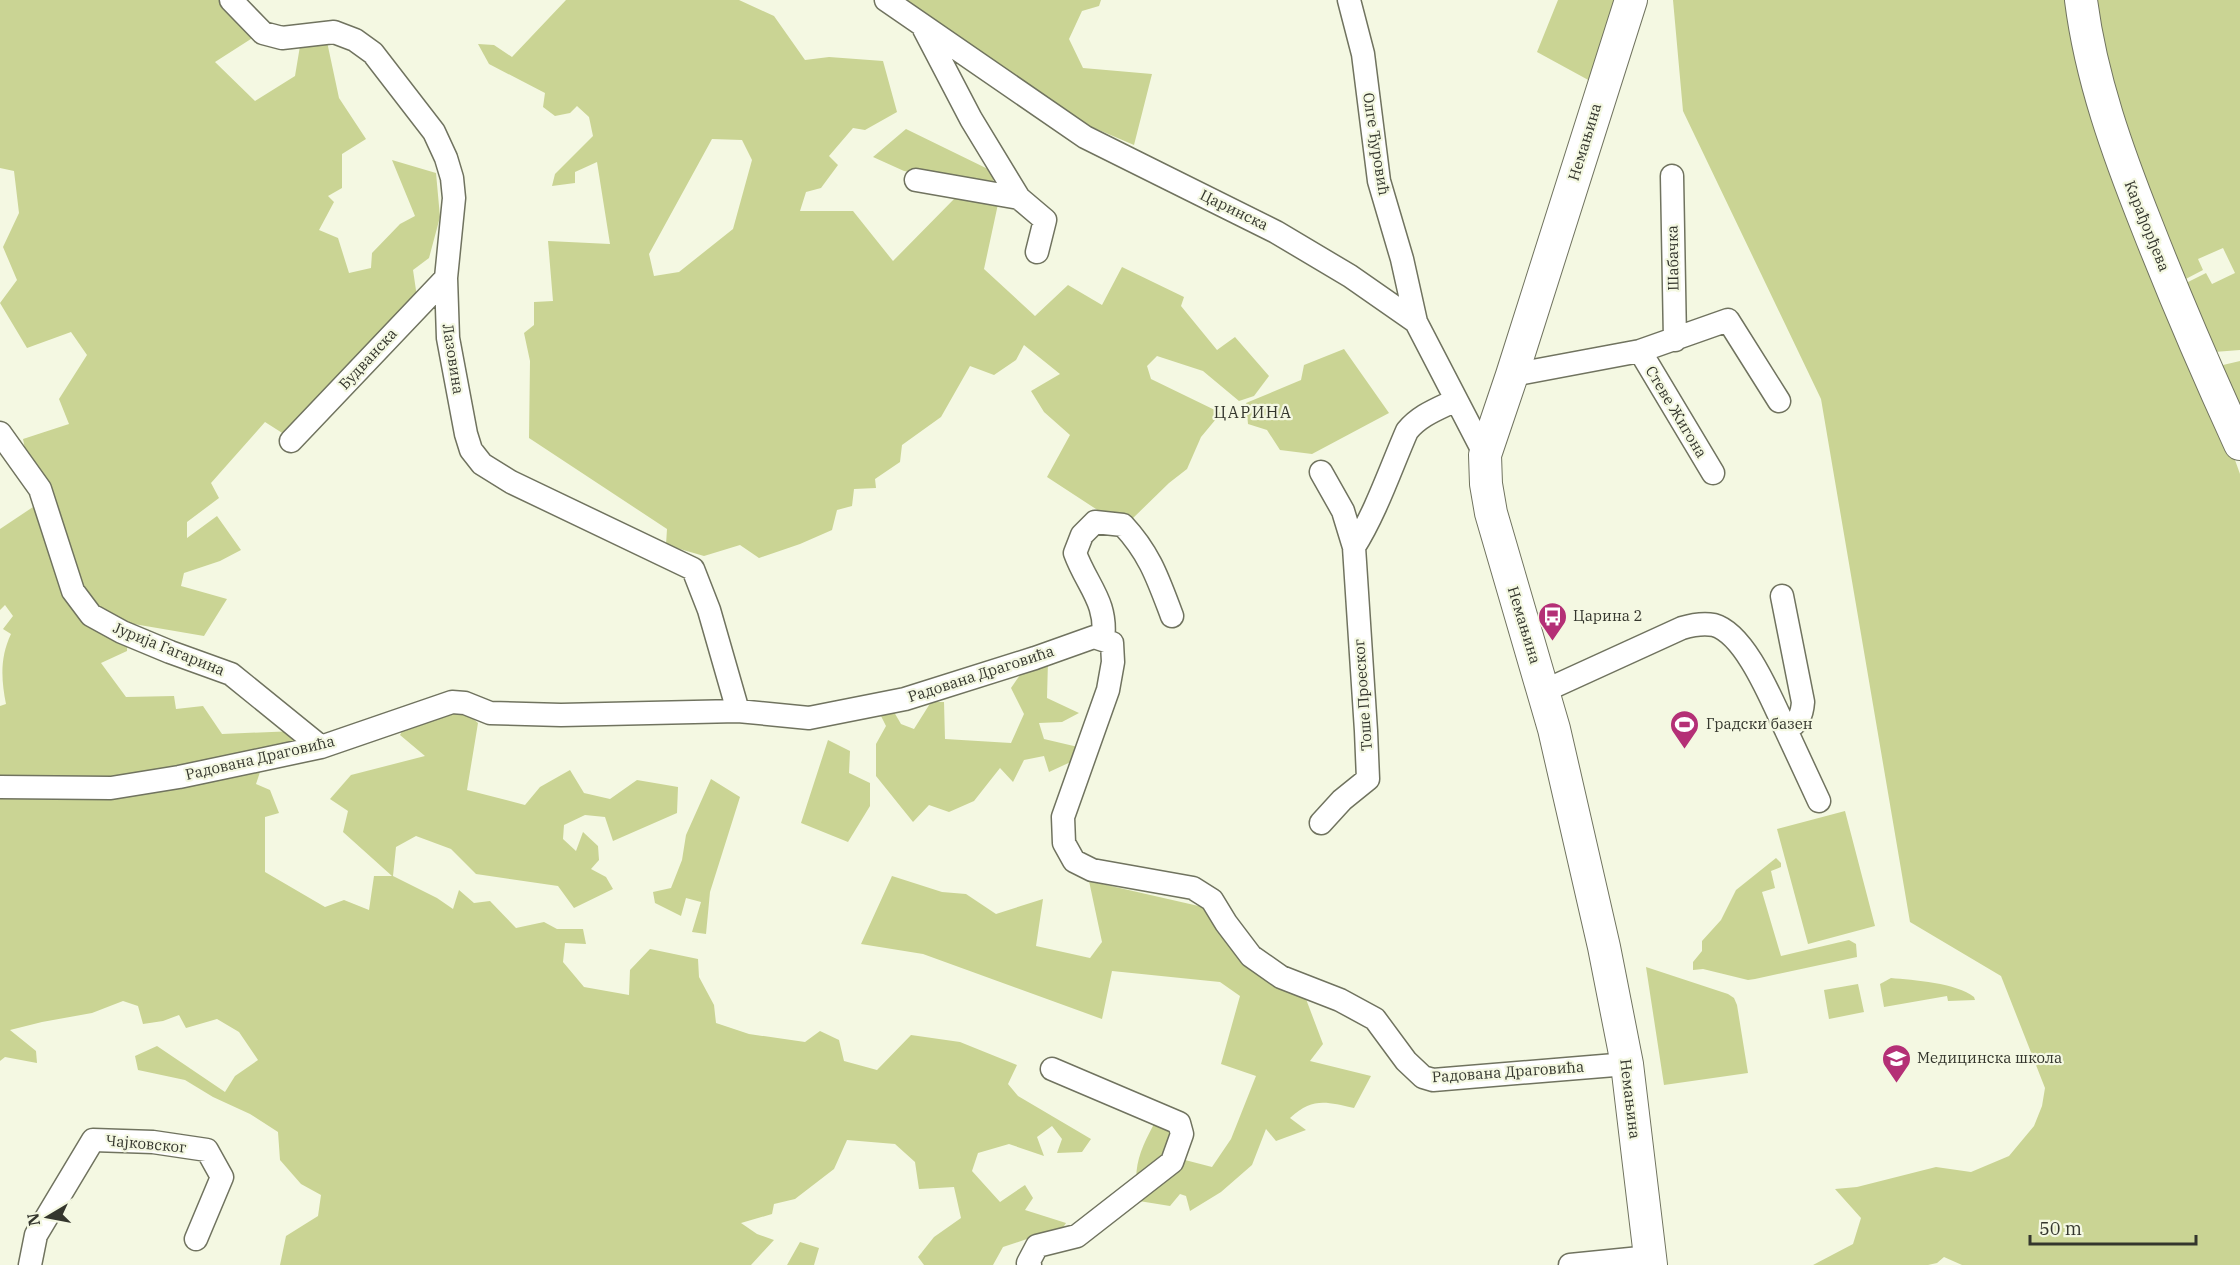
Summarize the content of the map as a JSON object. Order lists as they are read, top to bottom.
{
  "streets": {
    "main road": ["Немањина", "Карађорђева"],
    "street": [
      "Олге Ђуровић",
      "Царинска",
      "Шабачка",
      "Будванска",
      "Лазовина",
      "Стеве Жигона",
      "Јурија Гагарина",
      "Радована Драговића",
      "Тоше Проеског",
      "Чајковског"
    ]
  },
  "crossings": [
    ["Немањина", "Царинска"],
    ["Немањина", "Радована Драговића"],
    ["Олге Ђуровић", "Царинска"],
    ["Будванска", "Лазовина"],
    ["Лазовина", "Радована Драговића"],
    ["Јурија Гагарина", "Радована Драговића"]
  ],
  "districts": ["ЦАРИНА"],
  "places": {
    "bus stop": ["Царина 2"],
    "sports": ["Градски базен"],
    "school or university": ["Медицинска школа"]
  },
  "scale_bar": "50 m",
  "north": "left"
}
